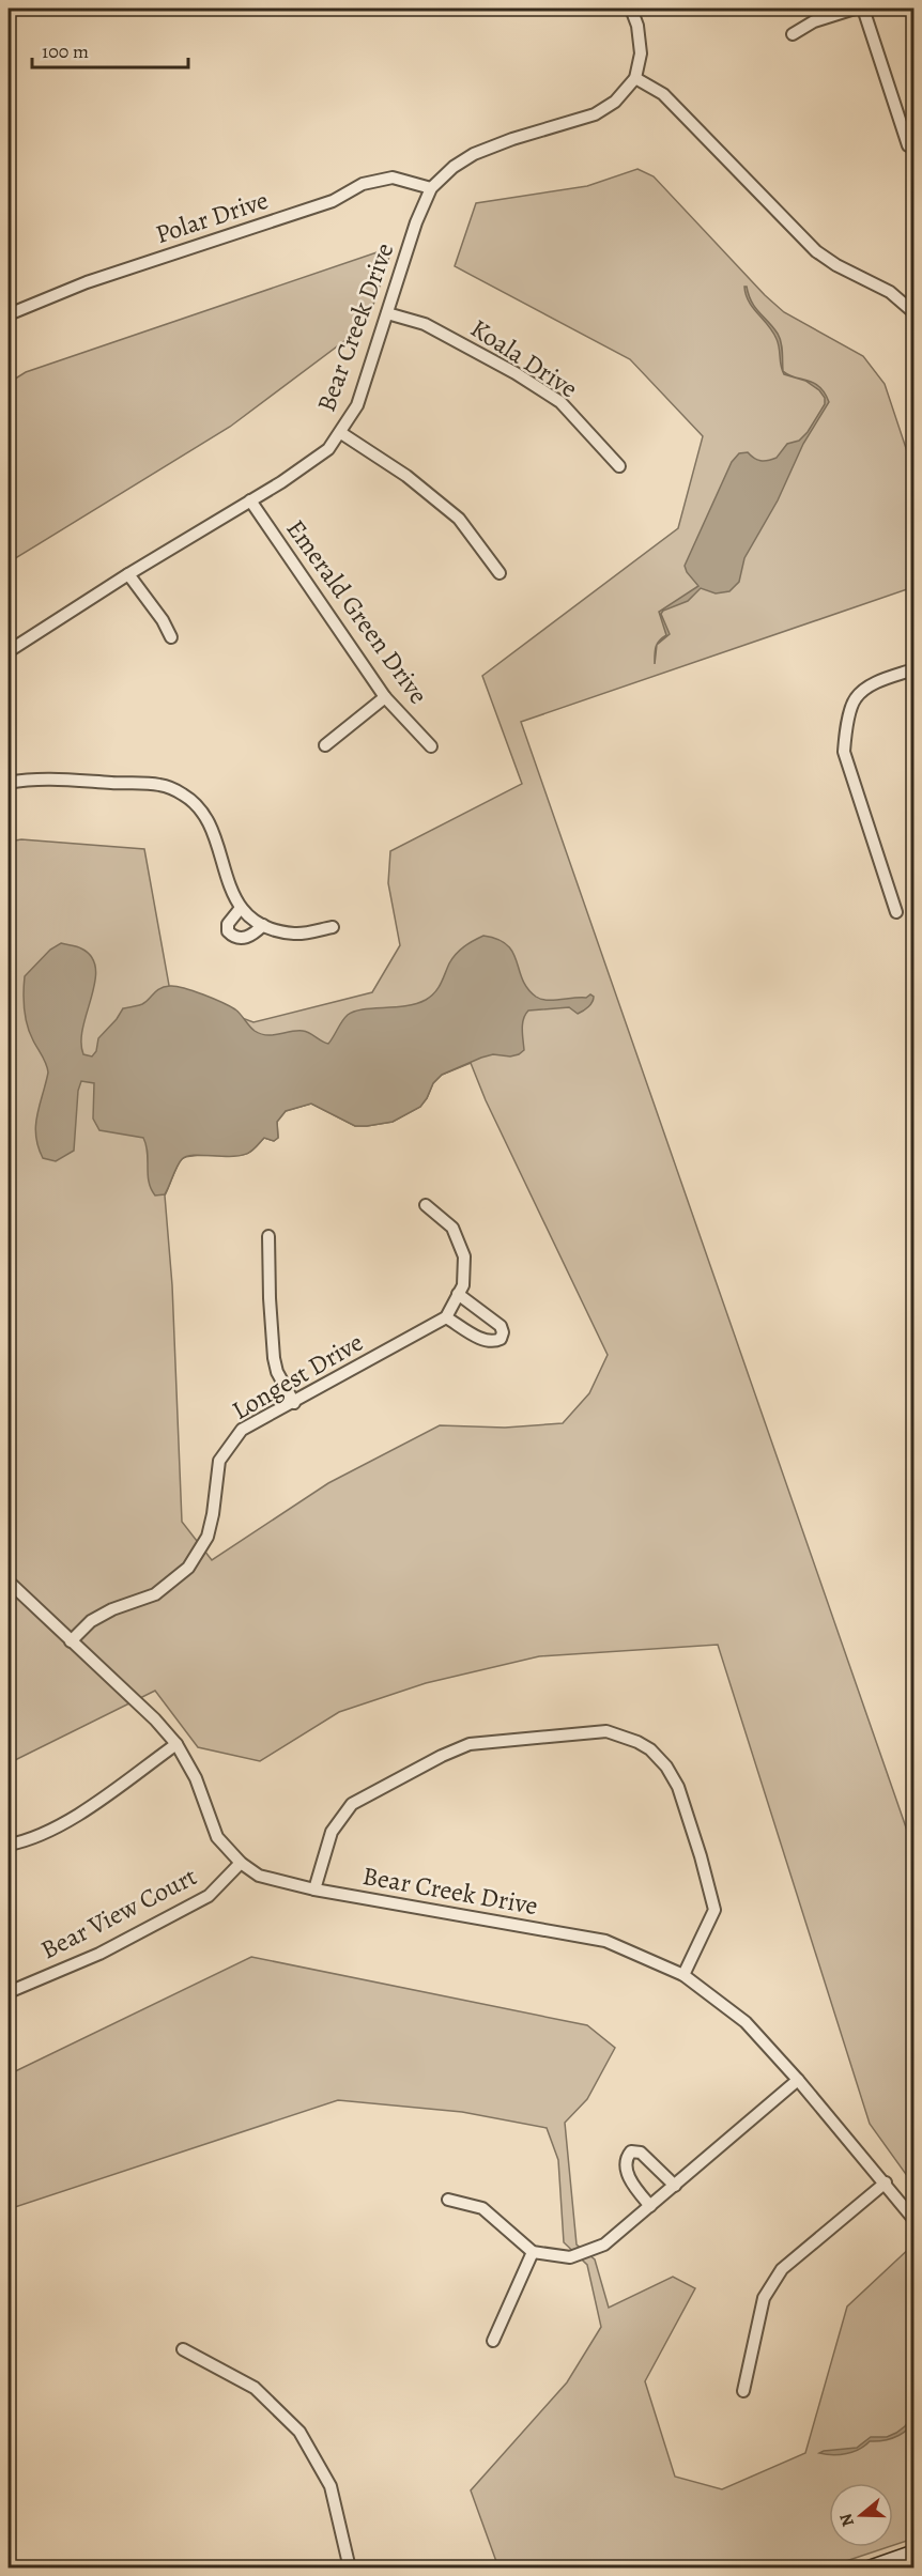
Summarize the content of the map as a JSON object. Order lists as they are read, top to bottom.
{
  "streets": {
    "street": [
      "Polar Drive",
      "Bear Creek Drive",
      "Koala Drive",
      "Emerald Green Drive",
      "Longest Drive",
      "Bear View Court"
    ]
  },
  "crossings": [
    ["Polar Drive", "Bear Creek Drive"],
    ["Bear Creek Drive", "Koala Drive"],
    ["Bear Creek Drive", "Emerald Green Drive"],
    ["Bear Creek Drive", "Longest Drive"],
    ["Bear Creek Drive", "Bear View Court"]
  ],
  "scale_bar": "100 m",
  "north": "left"
}
